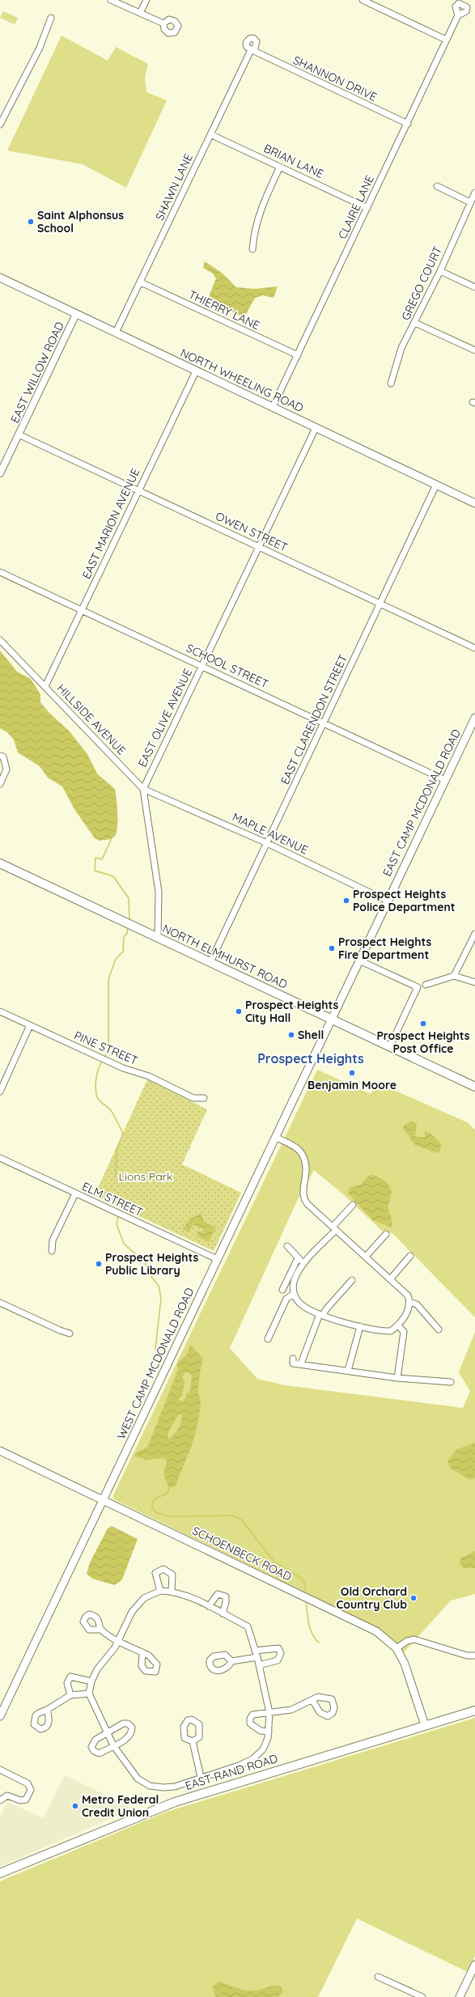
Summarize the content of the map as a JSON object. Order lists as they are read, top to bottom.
{
  "streets": {
    "main road": [
      "NORTH WHEELING ROAD",
      "EAST CAMP MCDONALD ROAD",
      "NORTH ELMHURST ROAD",
      "WEST CAMP MCDONALD ROAD",
      "SCHOENBECK ROAD",
      "EAST RAND ROAD"
    ],
    "street": [
      "SHANNON DRIVE",
      "BRIAN LANE",
      "SHAWN LANE",
      "CLAIRE LANE",
      "GREGO COURT",
      "THIERRY LANE",
      "EAST WILLOW ROAD",
      "EAST MARION AVENUE",
      "OWEN STREET",
      "SCHOOL STREET",
      "EAST OLIVE AVENUE",
      "HILLSIDE AVENUE",
      "EAST CLARENDON STREET",
      "MAPLE AVENUE",
      "PINE STREET",
      "ELM STREET"
    ]
  },
  "crossings": [
    ["SHANNON DRIVE", "SHAWN LANE"],
    ["SHANNON DRIVE", "CLAIRE LANE"],
    ["BRIAN LANE", "SHAWN LANE"],
    ["BRIAN LANE", "CLAIRE LANE"],
    ["SHAWN LANE", "THIERRY LANE"],
    ["SHAWN LANE", "NORTH WHEELING ROAD"],
    ["CLAIRE LANE", "THIERRY LANE"],
    ["CLAIRE LANE", "NORTH WHEELING ROAD"],
    ["EAST WILLOW ROAD", "NORTH WHEELING ROAD"],
    ["EAST WILLOW ROAD", "OWEN STREET"],
    ["NORTH WHEELING ROAD", "EAST MARION AVENUE"],
    ["NORTH WHEELING ROAD", "EAST OLIVE AVENUE"],
    ["NORTH WHEELING ROAD", "EAST CLARENDON STREET"],
    ["EAST MARION AVENUE", "OWEN STREET"],
    ["EAST MARION AVENUE", "SCHOOL STREET"],
    ["EAST MARION AVENUE", "HILLSIDE AVENUE"],
    ["OWEN STREET", "EAST OLIVE AVENUE"],
    ["OWEN STREET", "EAST CLARENDON STREET"],
    ["SCHOOL STREET", "EAST OLIVE AVENUE"],
    ["SCHOOL STREET", "EAST CLARENDON STREET"],
    ["SCHOOL STREET", "EAST CAMP MCDONALD ROAD"],
    ["EAST OLIVE AVENUE", "HILLSIDE AVENUE"],
    ["EAST OLIVE AVENUE", "MAPLE AVENUE"],
    ["HILLSIDE AVENUE", "MAPLE AVENUE"],
    ["EAST CLARENDON STREET", "MAPLE AVENUE"],
    ["EAST CLARENDON STREET", "NORTH ELMHURST ROAD"],
    ["EAST CAMP MCDONALD ROAD", "MAPLE AVENUE"],
    ["EAST CAMP MCDONALD ROAD", "NORTH ELMHURST ROAD"],
    ["EAST CAMP MCDONALD ROAD", "WEST CAMP MCDONALD ROAD"],
    ["NORTH ELMHURST ROAD", "WEST CAMP MCDONALD ROAD"],
    ["ELM STREET", "WEST CAMP MCDONALD ROAD"],
    ["WEST CAMP MCDONALD ROAD", "SCHOENBECK ROAD"],
    ["SCHOENBECK ROAD", "EAST RAND ROAD"]
  ],
  "districts": ["Prospect Heights"],
  "parks": ["Lions Park"],
  "places": [
    "Saint Alphonsus School",
    "Prospect Heights Police Department",
    "Prospect Heights Fire Department",
    "Prospect Heights City Hall",
    "Prospect Heights Post Office",
    "Shell",
    "Benjamin Moore",
    "Prospect Heights Public Library",
    "Old Orchard Country Club",
    "Metro Federal Credit Union"
  ]
}
